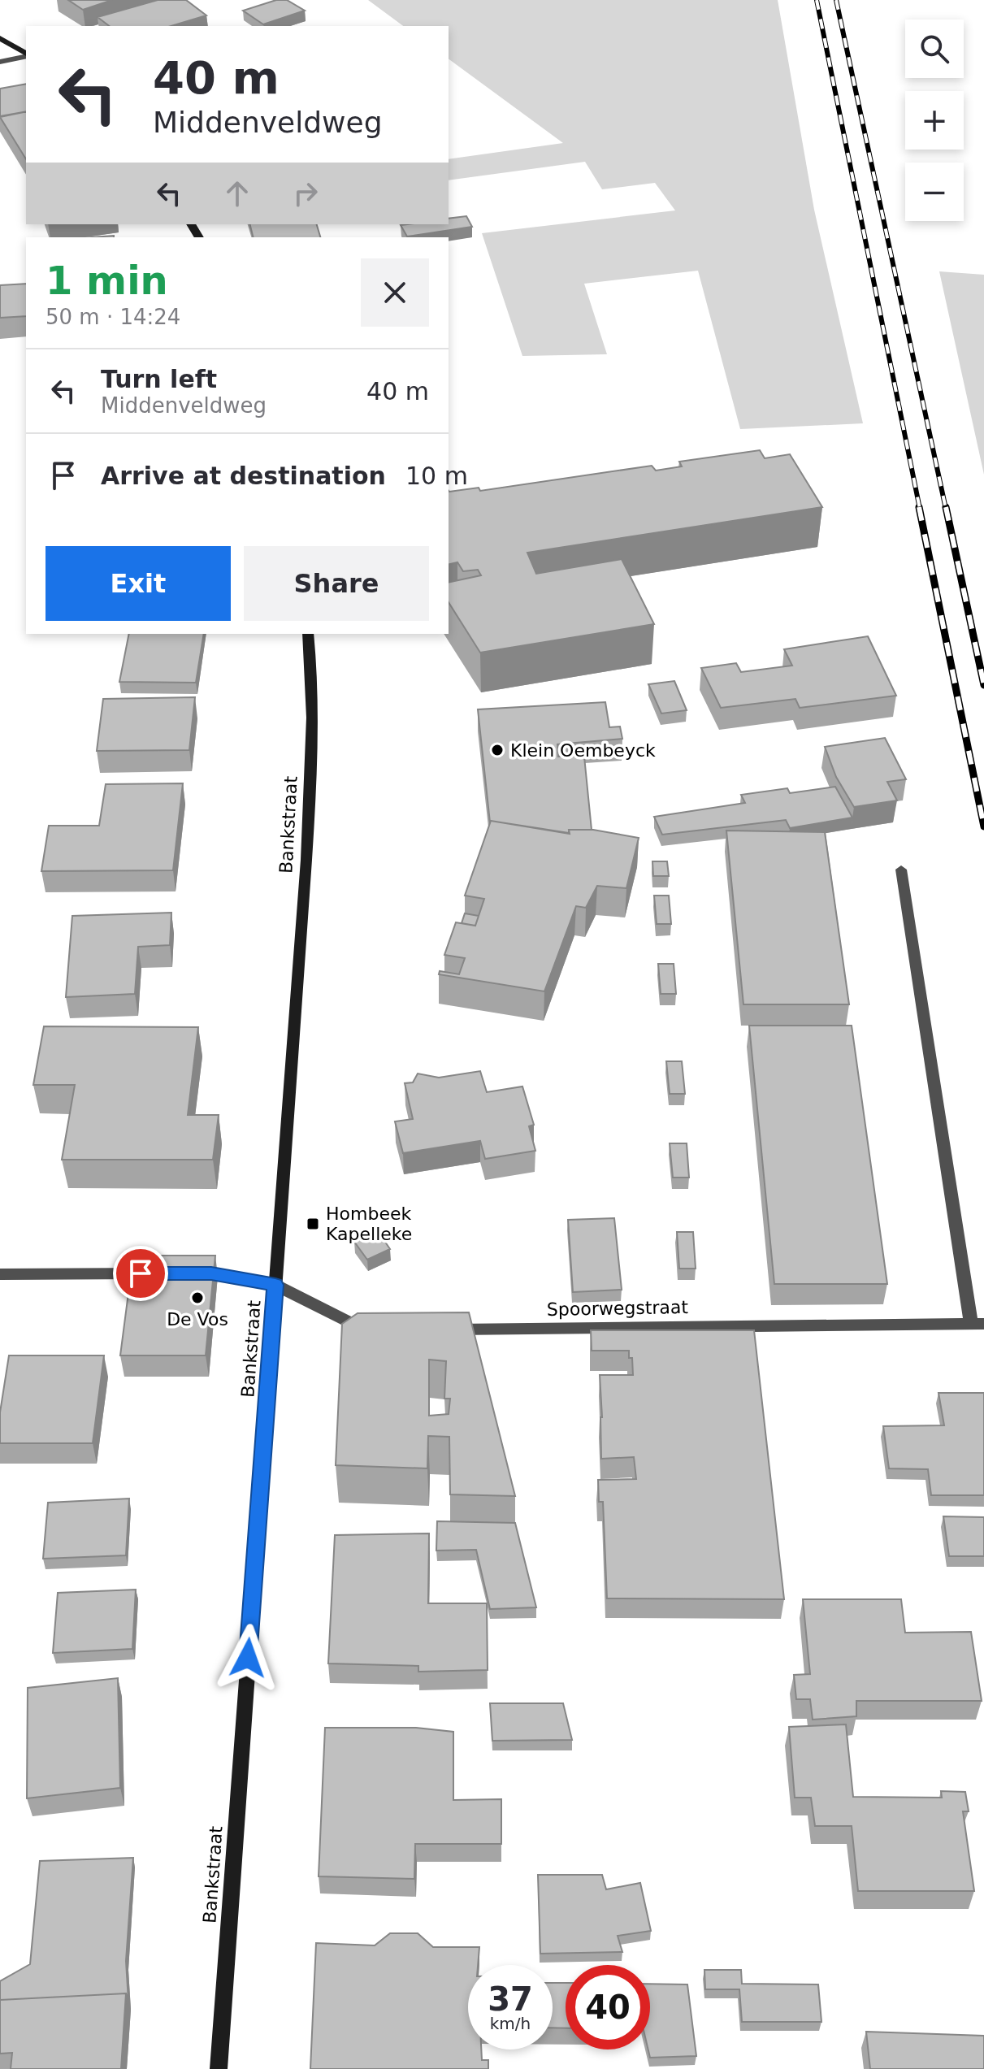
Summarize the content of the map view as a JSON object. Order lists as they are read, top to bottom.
{
  "streets": {
    "street": ["Bankstraat", "Spoorwegstraat"]
  },
  "places": {
    "other": ["Klein Oembeyck", "De Vos"],
    "transit": ["Hombeek Kapelleke"]
  },
  "page": {
    "map_buttons": ["+", "−"],
    "turn": ["40 m", "Middenveldweg"],
    "heading": ["1 min", "50 m · 14:24"],
    "list": [
      {
        "name": "Turn left",
        "note": "Middenveldweg",
        "value": "40 m"
      },
      {
        "name": "Arrive at destination",
        "value": "10 m"
      }
    ],
    "buttons": ["Exit", "Share"],
    "speed": "37 km/h",
    "limit": "40"
  }
}
